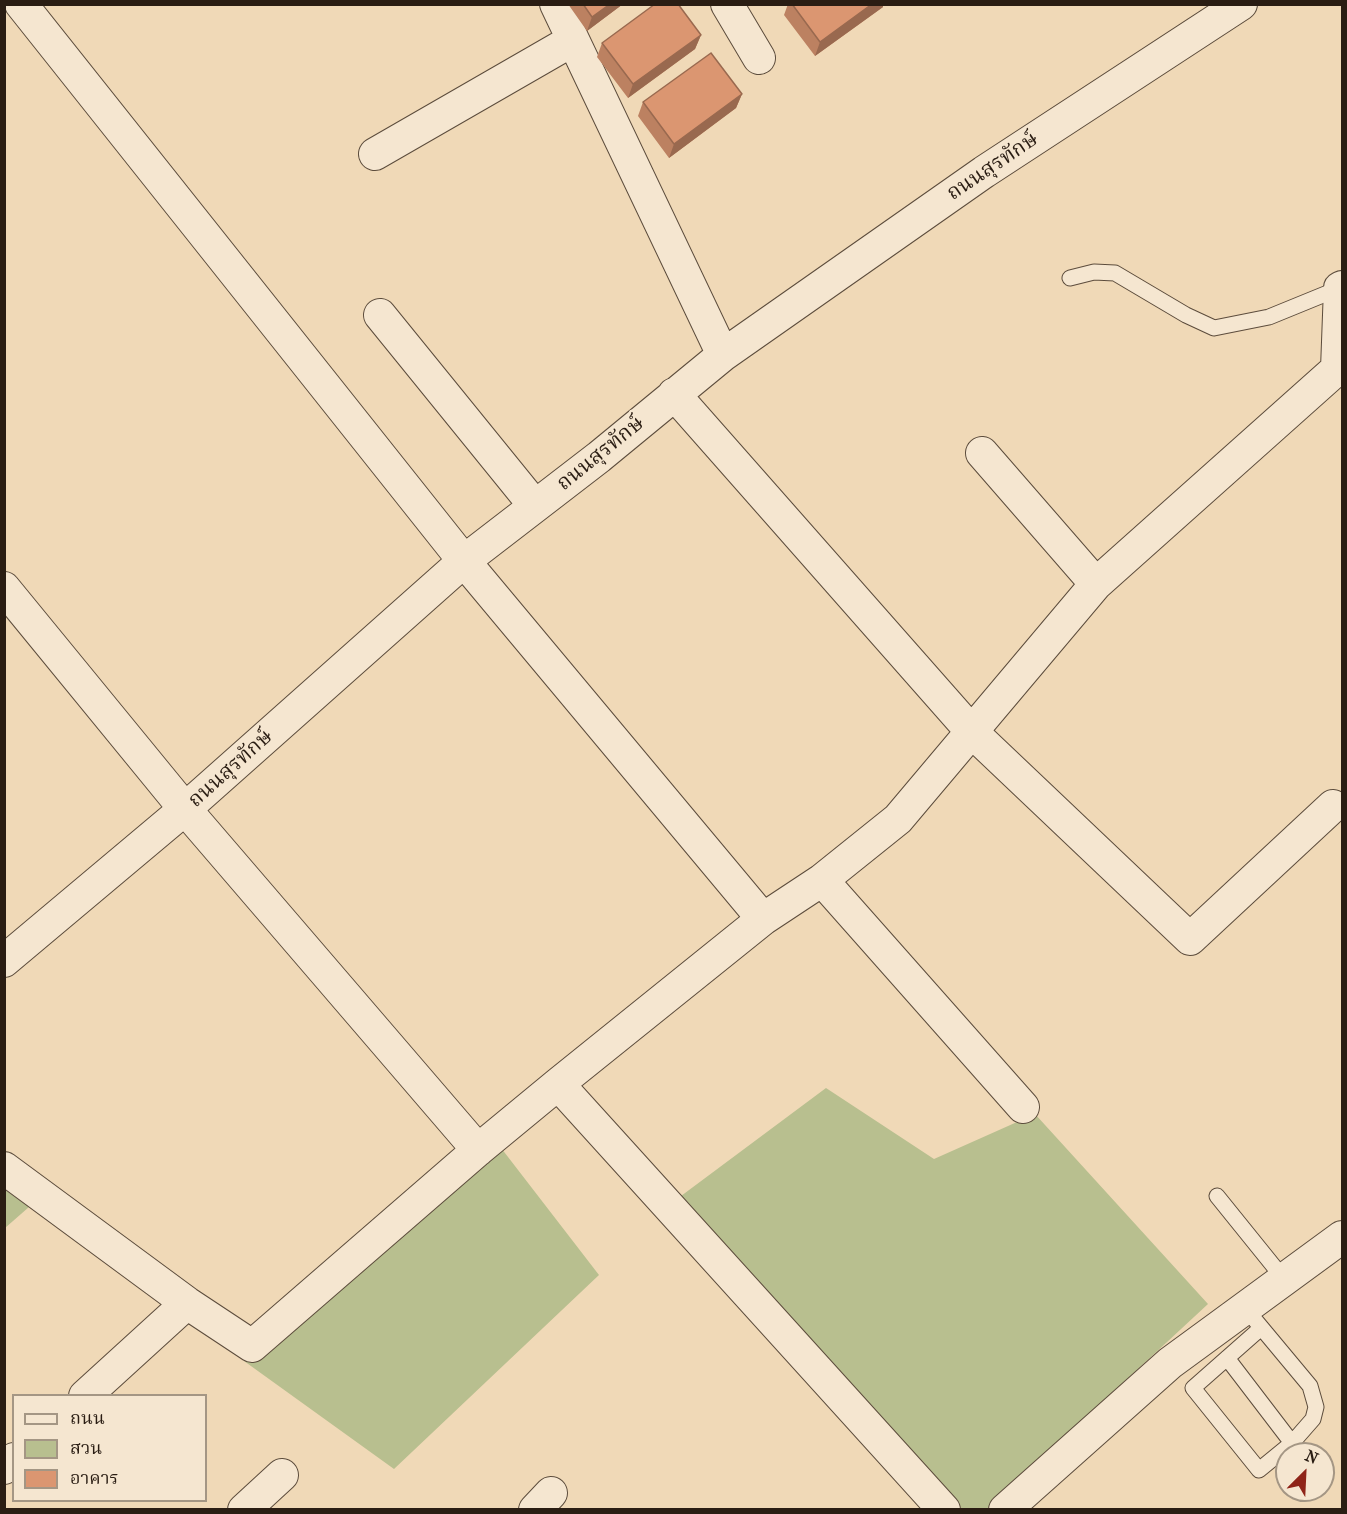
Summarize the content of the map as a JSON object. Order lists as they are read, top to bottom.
{
  "streets": {
    "street": ["ถนนสุรทักษ์"]
  },
  "legend": ["ถนน", "สวน", "อาคาร"],
  "north": "top right"
}
